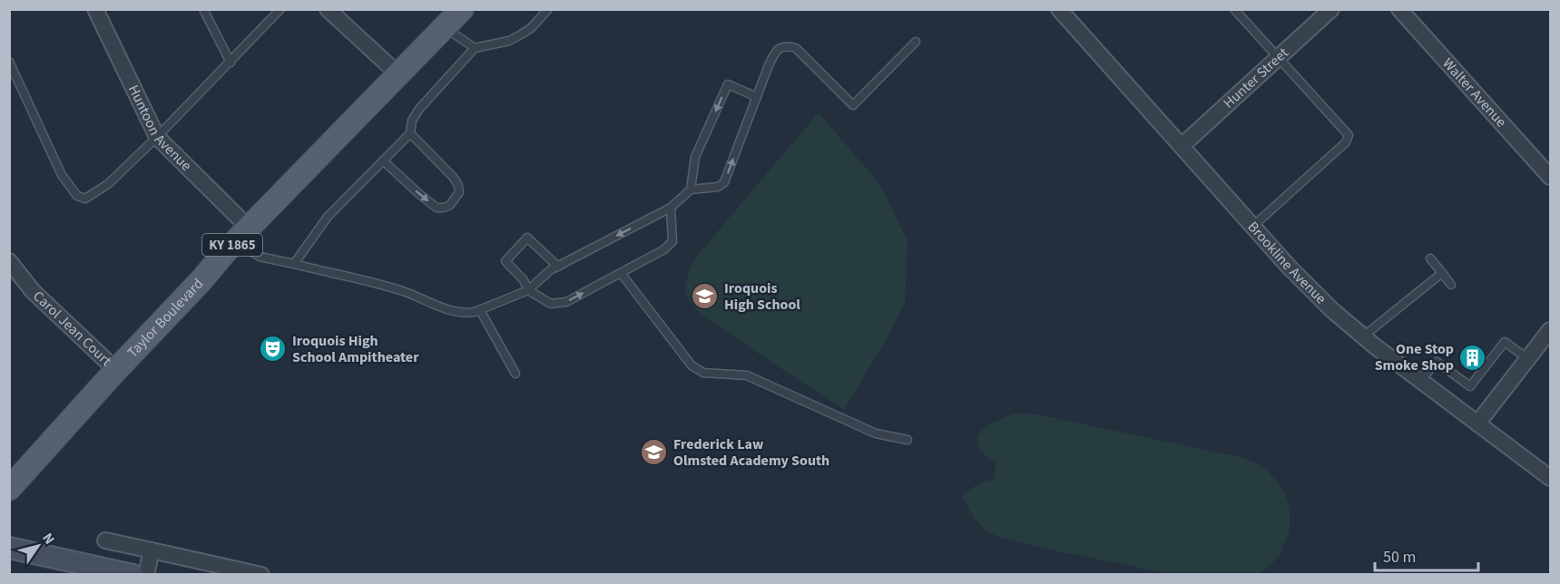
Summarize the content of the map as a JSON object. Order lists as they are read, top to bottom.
{
  "streets": {
    "main road": ["KY 1865", "Taylor Boulevard"],
    "street": [
      "Hunter Street",
      "Walter Avenue",
      "Huntoon Avenue",
      "Brookline Avenue",
      "Carol Jean Court"
    ]
  },
  "crossings": [
    ["Hunter Street", "Brookline Avenue"],
    ["Huntoon Avenue", "Taylor Boulevard"],
    ["Taylor Boulevard", "Carol Jean Court"]
  ],
  "places": {
    "school or university": ["Iroquois High School", "Frederick Law Olmsted Academy South"],
    "theatre": ["Iroquois High School Ampitheater"],
    "building": ["One Stop Smoke Shop"]
  },
  "scale_bar": "50 m",
  "north": "top right"
}
